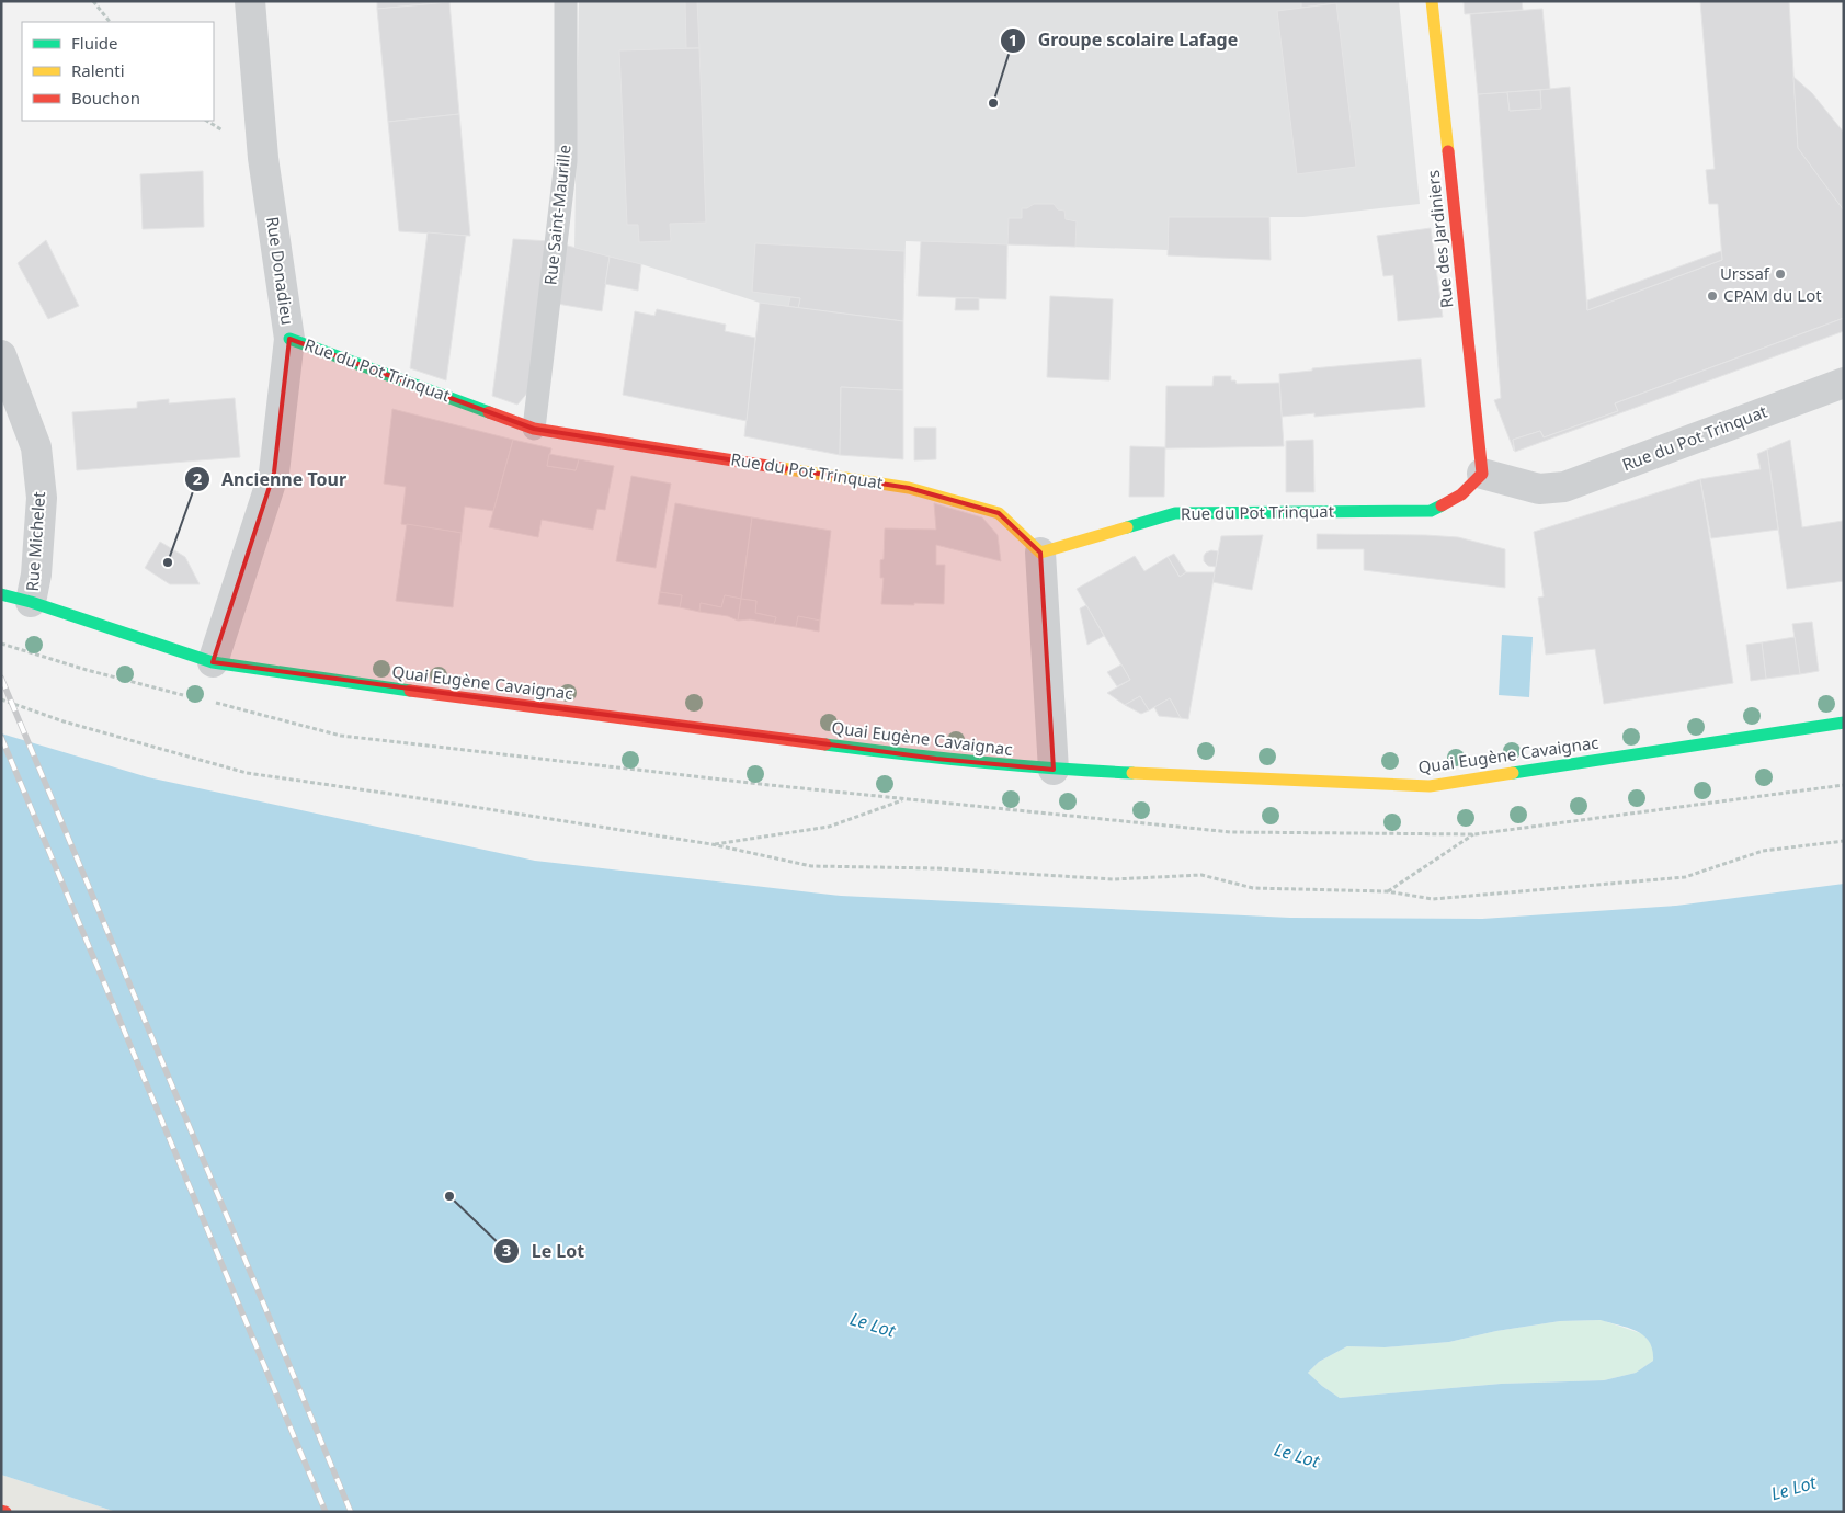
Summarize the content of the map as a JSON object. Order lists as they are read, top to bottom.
{
  "streets": {
    "street": [
      "Rue des Jardiniers",
      "Rue Donadieu",
      "Rue du Pot Trinquat",
      "Rue Michelet",
      "Quai Eugène Cavaignac"
    ],
    "lane": ["Rue Saint-Maurille"]
  },
  "crossings": [
    ["Rue Saint-Maurille", "Rue du Pot Trinquat"],
    ["Rue des Jardiniers", "Rue du Pot Trinquat"],
    ["Rue Donadieu", "Rue du Pot Trinquat"],
    ["Rue Donadieu", "Quai Eugène Cavaignac"],
    ["Rue Michelet", "Quai Eugène Cavaignac"]
  ],
  "water": ["Le Lot"],
  "places": [
    "Groupe scolaire Lafage",
    "Urssaf",
    "CPAM du Lot",
    "Ancienne Tour",
    "Le Lot"
  ],
  "legend": ["Fluide", "Ralenti", "Bouchon"]
}
